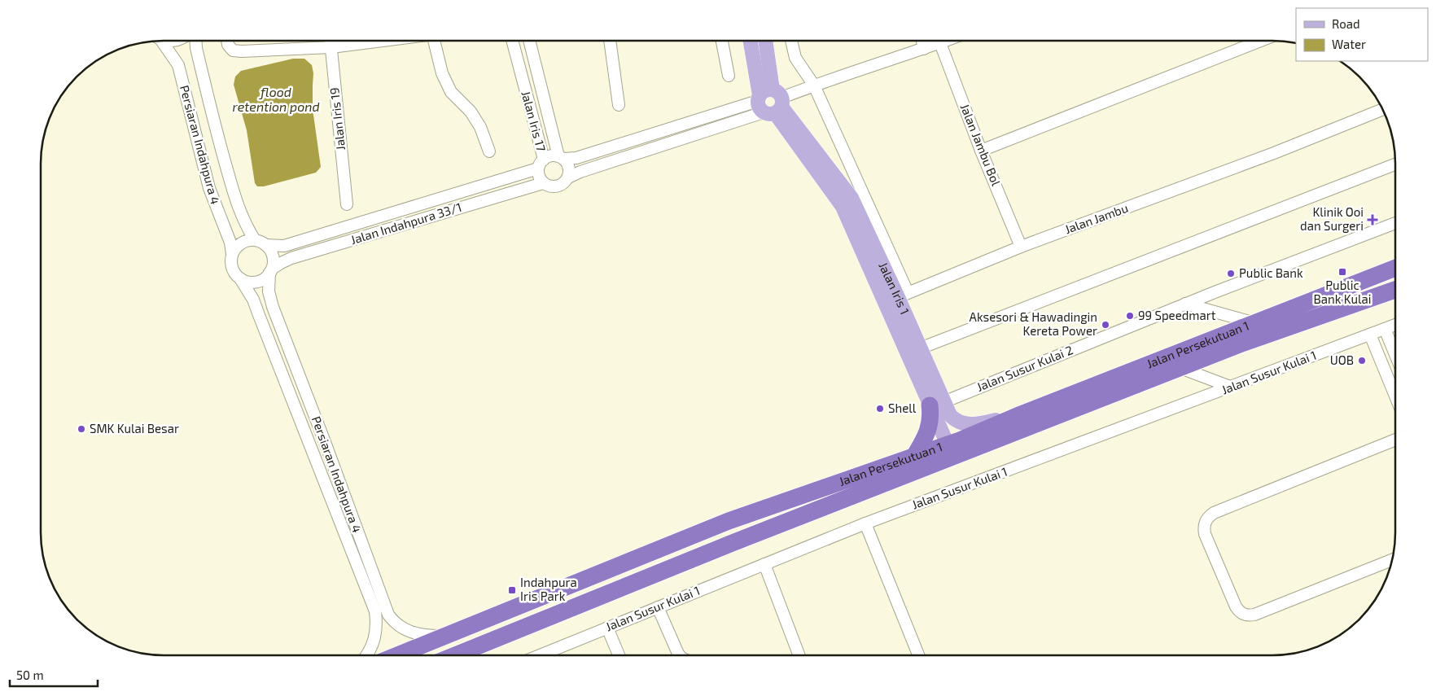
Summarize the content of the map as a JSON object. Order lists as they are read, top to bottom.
{
  "streets": {
    "highway": ["Jalan Persekutuan 1"],
    "main road": ["Jalan Iris 1"],
    "street": [
      "Jalan Iris 19",
      "Jalan Iris 17",
      "Persiaran Indahpura 4",
      "Jalan Jambu Bol",
      "Jalan Jambu",
      "Jalan Indahpura 33/1",
      "Jalan Susur Kulai 2",
      "Jalan Susur Kulai 1"
    ]
  },
  "crossings": [
    ["Jalan Iris 17", "Jalan Indahpura 33/1"],
    ["Persiaran Indahpura 4", "Jalan Indahpura 33/1"],
    ["Persiaran Indahpura 4", "Jalan Persekutuan 1"],
    ["Jalan Jambu Bol", "Jalan Jambu"],
    ["Jalan Jambu", "Jalan Iris 1"],
    ["Jalan Iris 1", "Jalan Persekutuan 1"],
    ["Jalan Iris 1", "Jalan Susur Kulai 2"]
  ],
  "water": ["flood retention pond"],
  "places": {
    "health": ["Klinik Ooi dan Surgeri"],
    "transit": ["Public Bank Kulai", "Indahpura Iris Park"],
    "other": [
      "Public Bank",
      "99 Speedmart",
      "Aksesori & Hawadingin Kereta Power",
      "UOB",
      "Shell",
      "SMK Kulai Besar"
    ]
  },
  "legend": ["Road", "Water"],
  "scale_bar": "50 m"
}
